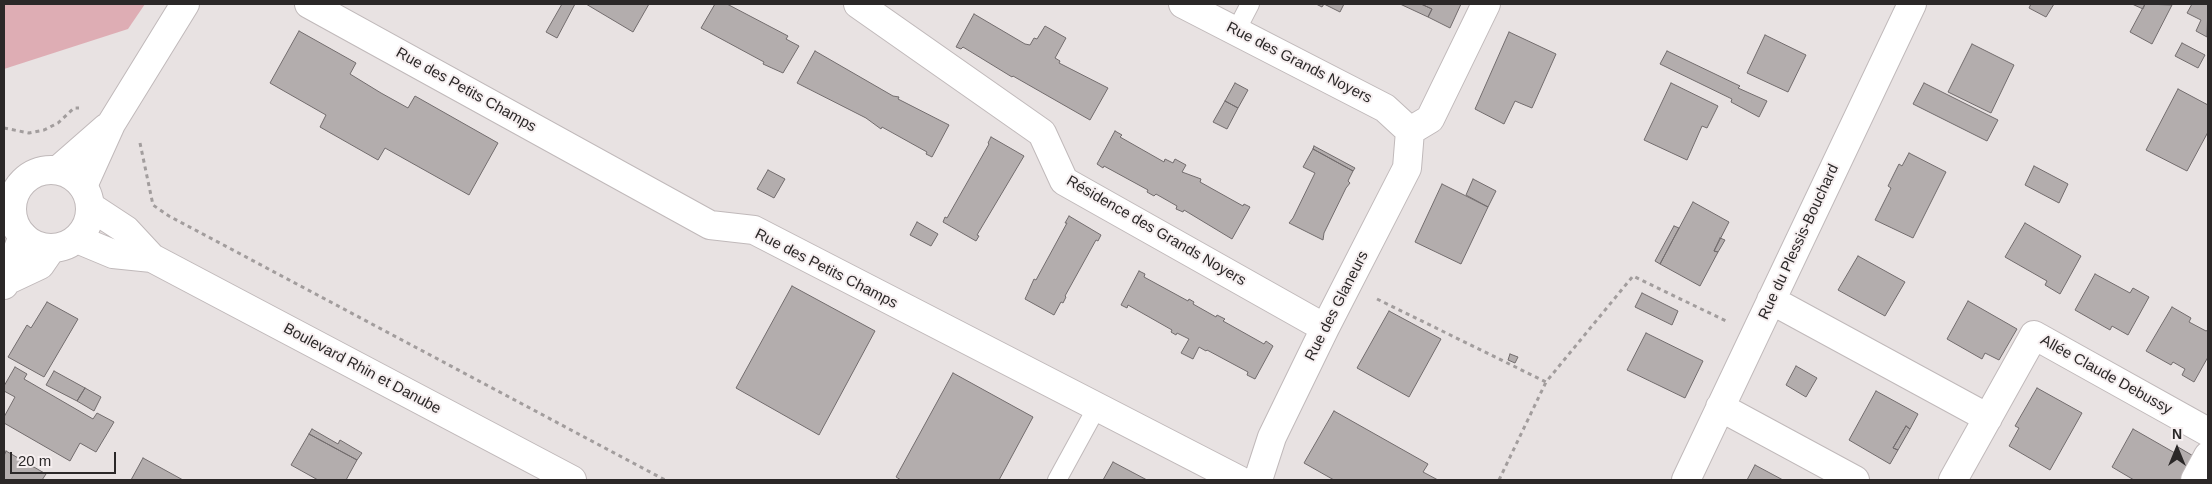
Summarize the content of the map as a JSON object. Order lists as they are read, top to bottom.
{
  "streets": {
    "street": [
      "Rue des Grands Noyers",
      "Rue des Petits Champs",
      "Résidence des Grands Noyers",
      "Rue du Plessis-Bouchard",
      "Rue des Glaneurs",
      "Boulevard Rhin et Danube",
      "Allée Claude Debussy"
    ]
  },
  "crossings": [
    ["Rue des Grands Noyers", "Rue des Glaneurs"],
    ["Résidence des Grands Noyers", "Rue des Glaneurs"]
  ],
  "scale_bar": "20 m",
  "north": "top"
}
